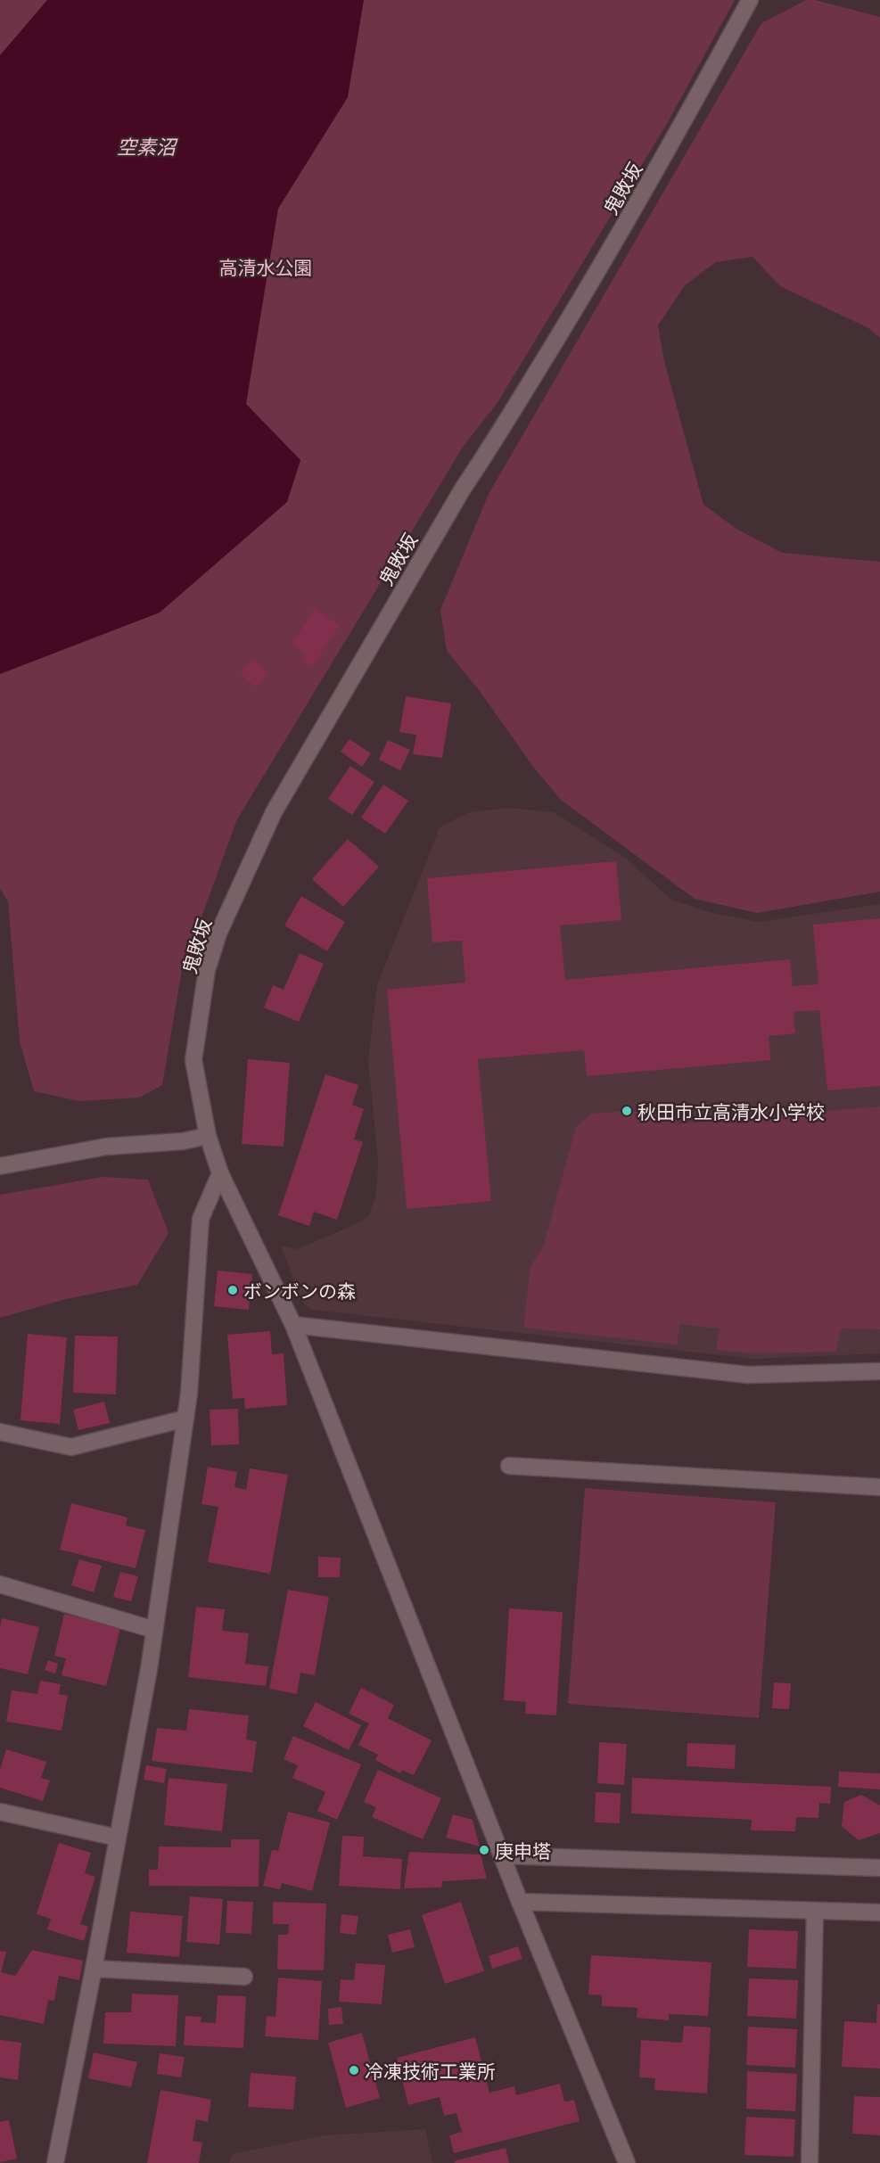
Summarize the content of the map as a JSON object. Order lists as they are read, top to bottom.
{
  "streets": {
    "street": ["鬼敗坂"]
  },
  "water": ["空素沼"],
  "parks": ["高清水公園"],
  "places": [
    "秋田市立高清水小学校",
    "ボンボンの森",
    "庚申塔",
    "冷凍技術工業所"
  ]
}
